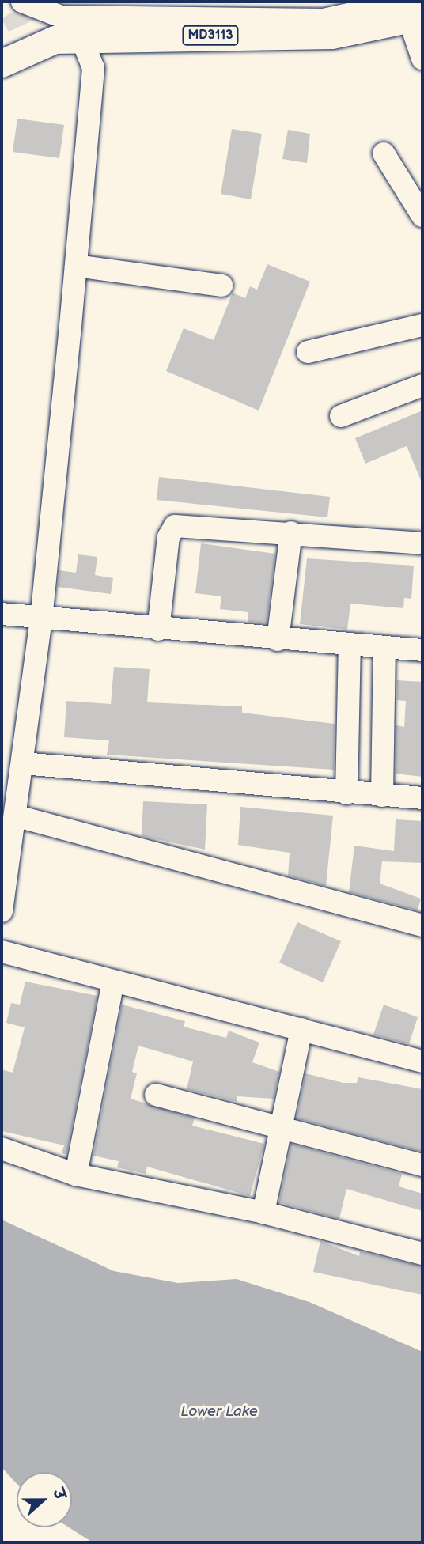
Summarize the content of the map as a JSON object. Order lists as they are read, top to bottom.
{
  "streets": {
    "main road": ["MD3113"]
  },
  "water": ["Lower Lake"],
  "north": "right"
}
